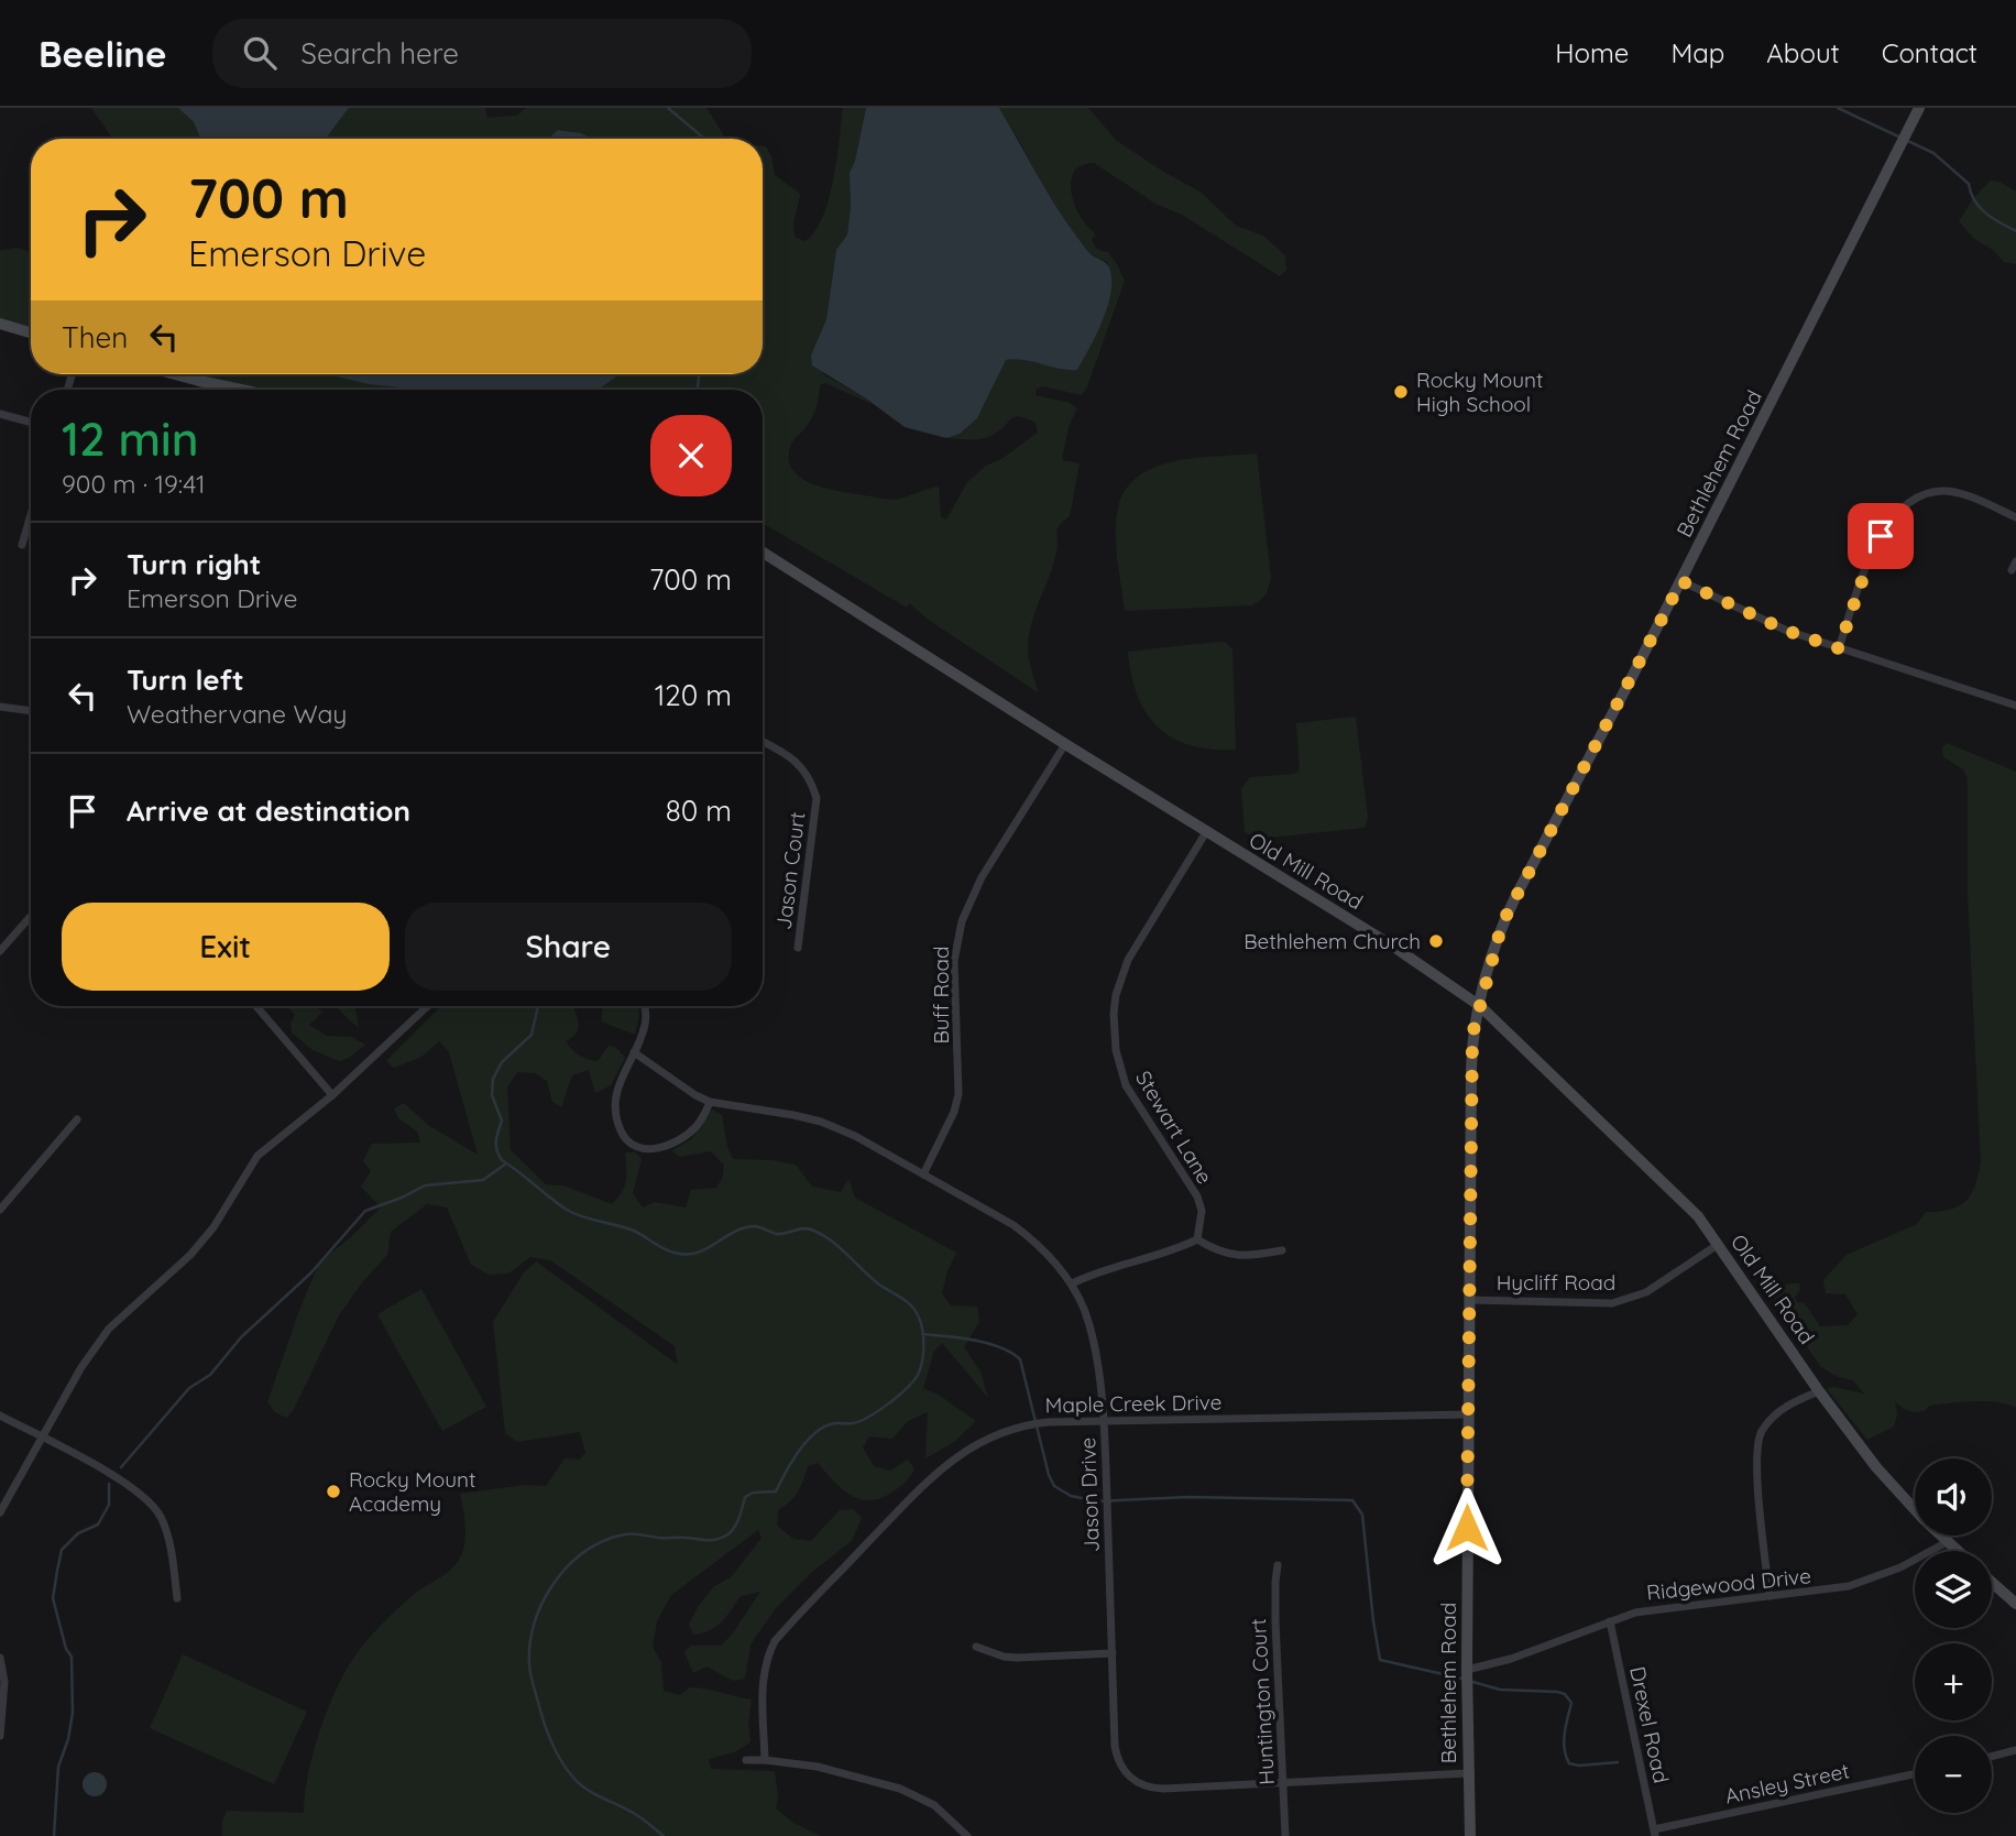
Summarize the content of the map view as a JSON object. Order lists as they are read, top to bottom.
{
  "streets": {
    "street": [
      "Bethlehem Road",
      "Jason Court",
      "Old Mill Road",
      "Buff Road",
      "Stewart Lane",
      "Hycliff Road",
      "Maple Creek Drive",
      "Jason Drive",
      "Ridgewood Drive",
      "Huntington Court",
      "Drexel Road",
      "Ansley Street"
    ]
  },
  "crossings": [
    ["Bethlehem Road", "Old Mill Road"],
    ["Bethlehem Road", "Hycliff Road"],
    ["Bethlehem Road", "Maple Creek Drive"],
    ["Bethlehem Road", "Jason Drive"],
    ["Bethlehem Road", "Ridgewood Drive"],
    ["Old Mill Road", "Buff Road"],
    ["Old Mill Road", "Stewart Lane"],
    ["Old Mill Road", "Hycliff Road"],
    ["Old Mill Road", "Ridgewood Drive"],
    ["Buff Road", "Jason Drive"],
    ["Maple Creek Drive", "Jason Drive"],
    ["Jason Drive", "Huntington Court"],
    ["Ridgewood Drive", "Drexel Road"],
    ["Drexel Road", "Ansley Street"]
  ],
  "places": ["Rocky Mount High School", "Bethlehem Church", "Rocky Mount Academy"],
  "page": {
    "header": "Beeline",
    "search": "Search here",
    "nav": [
      "Home",
      "Map",
      "About",
      "Contact"
    ],
    "turn": ["700 m", "Emerson Drive"],
    "then": "Then",
    "heading": ["12 min", "900 m · 19:41"],
    "list": [
      {
        "name": "Turn right",
        "note": "Emerson Drive",
        "value": "700 m"
      },
      {
        "name": "Turn left",
        "note": "Weathervane Way",
        "value": "120 m"
      },
      {
        "name": "Arrive at destination",
        "value": "80 m"
      }
    ],
    "buttons": ["Exit", "Share"],
    "map_buttons": ["+", "−"]
  }
}
